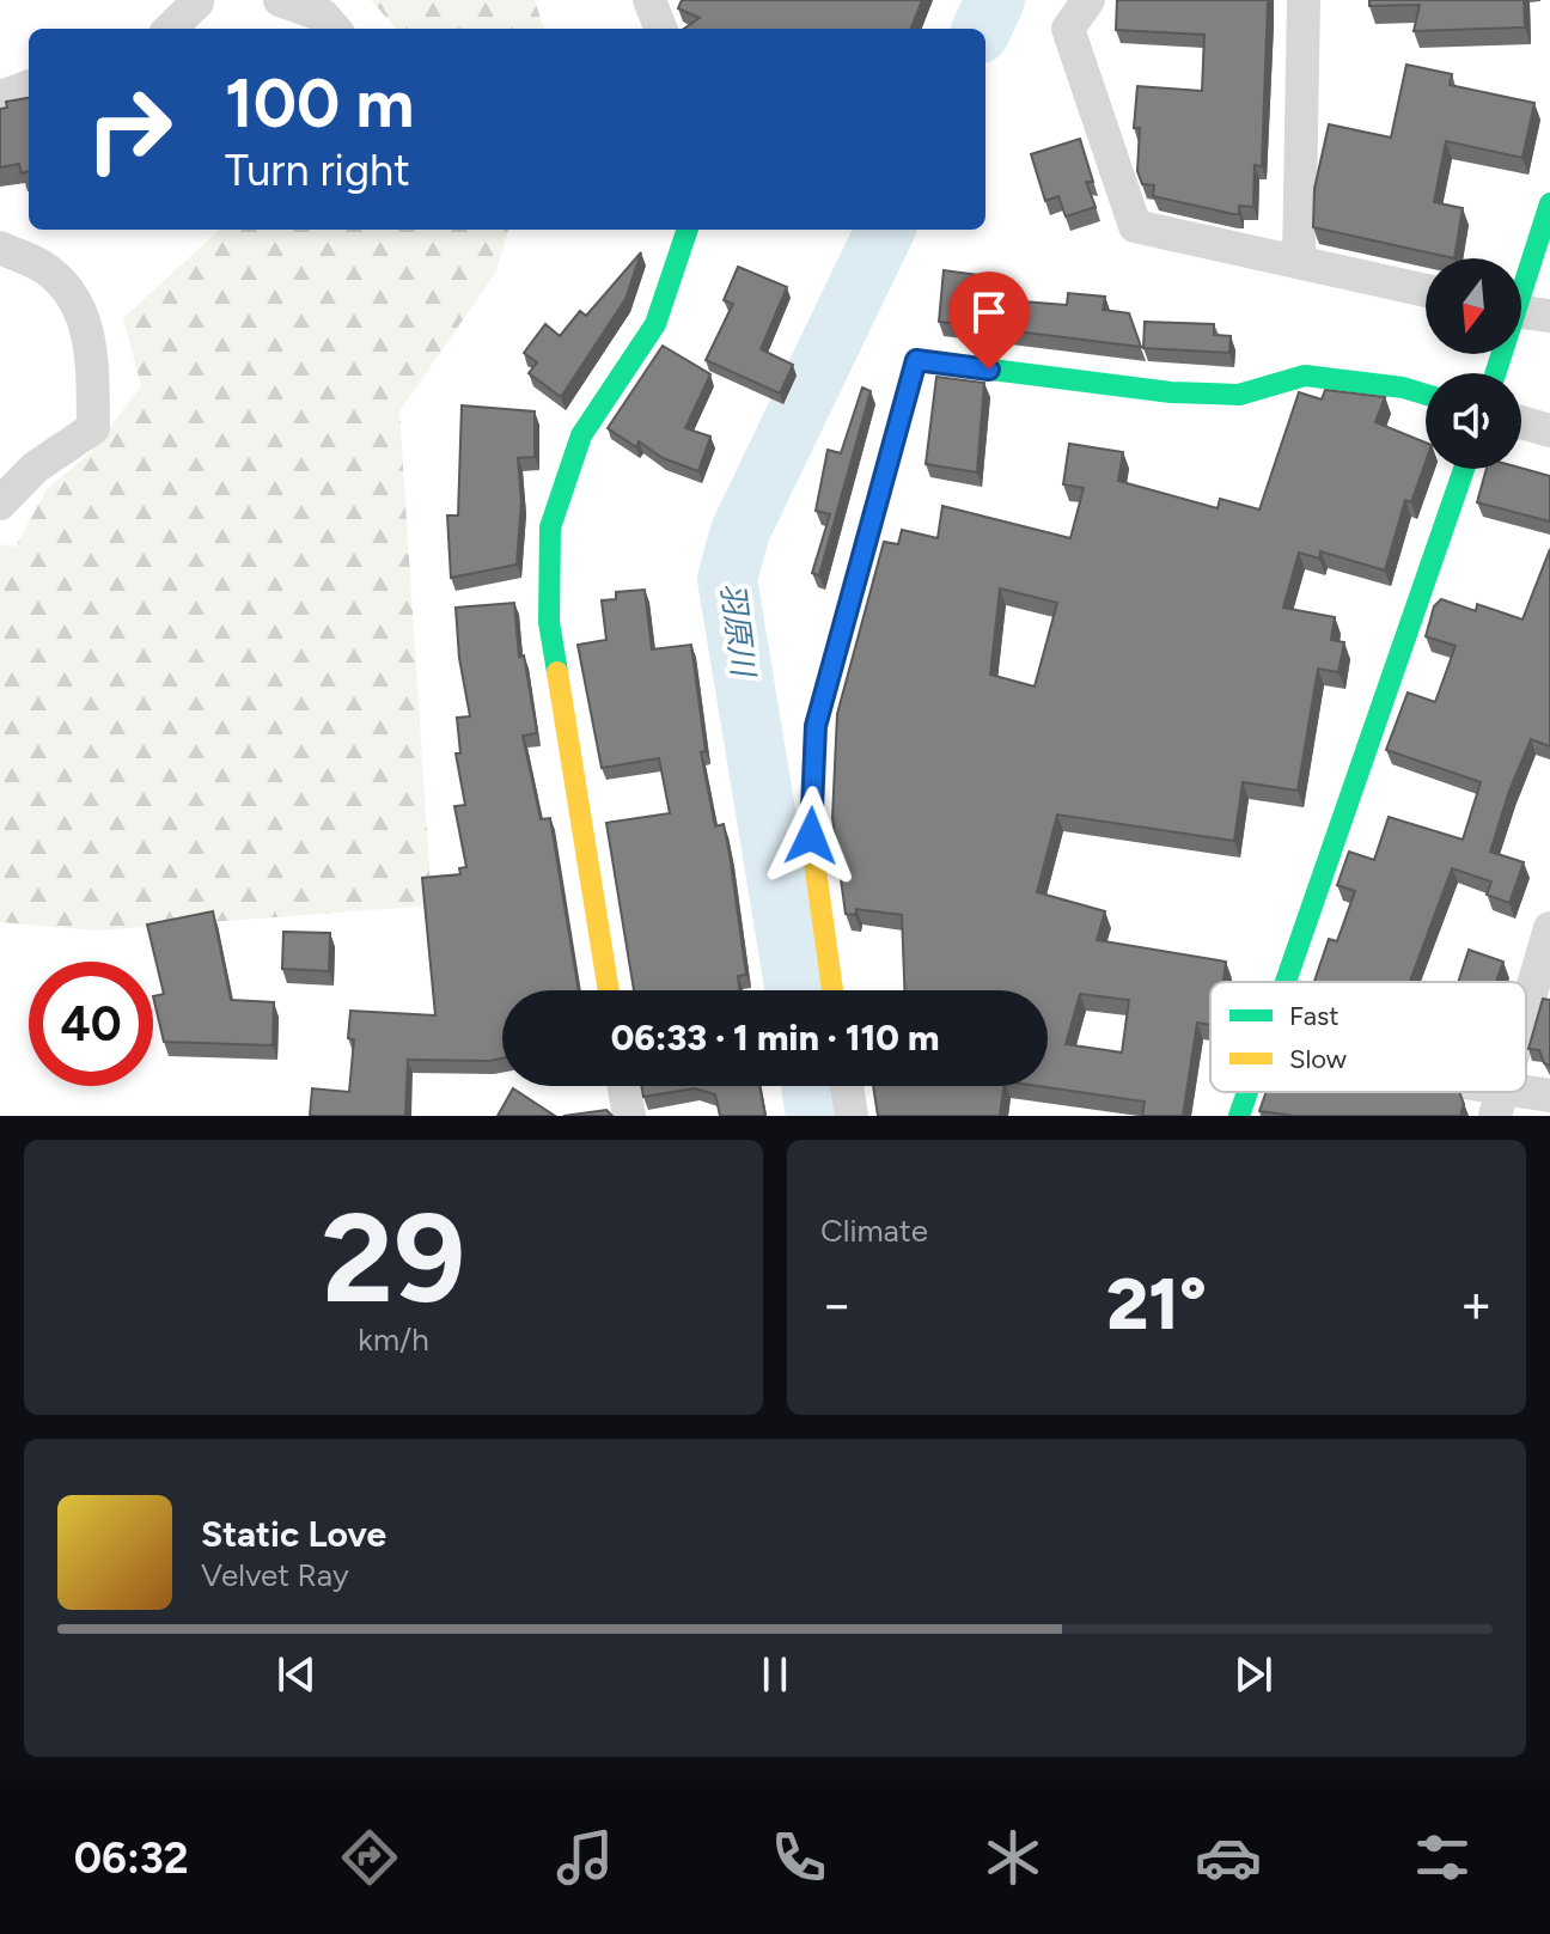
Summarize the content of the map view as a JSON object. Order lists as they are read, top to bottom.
{
  "water": ["羽原川"],
  "legend": ["Fast", "Slow"],
  "north": "bottom",
  "page": {
    "turn": ["100 m", "Turn right"],
    "limit": "40",
    "trip": "06:33 · 1 min · 110 m",
    "tile": [
      ["29", "km/h"],
      "Climate"
    ],
    "heat": ["−", "21°", "+"],
    "song": ["Static Love", "Velvet Ray"],
    "tabs": "06:32"
  }
}
